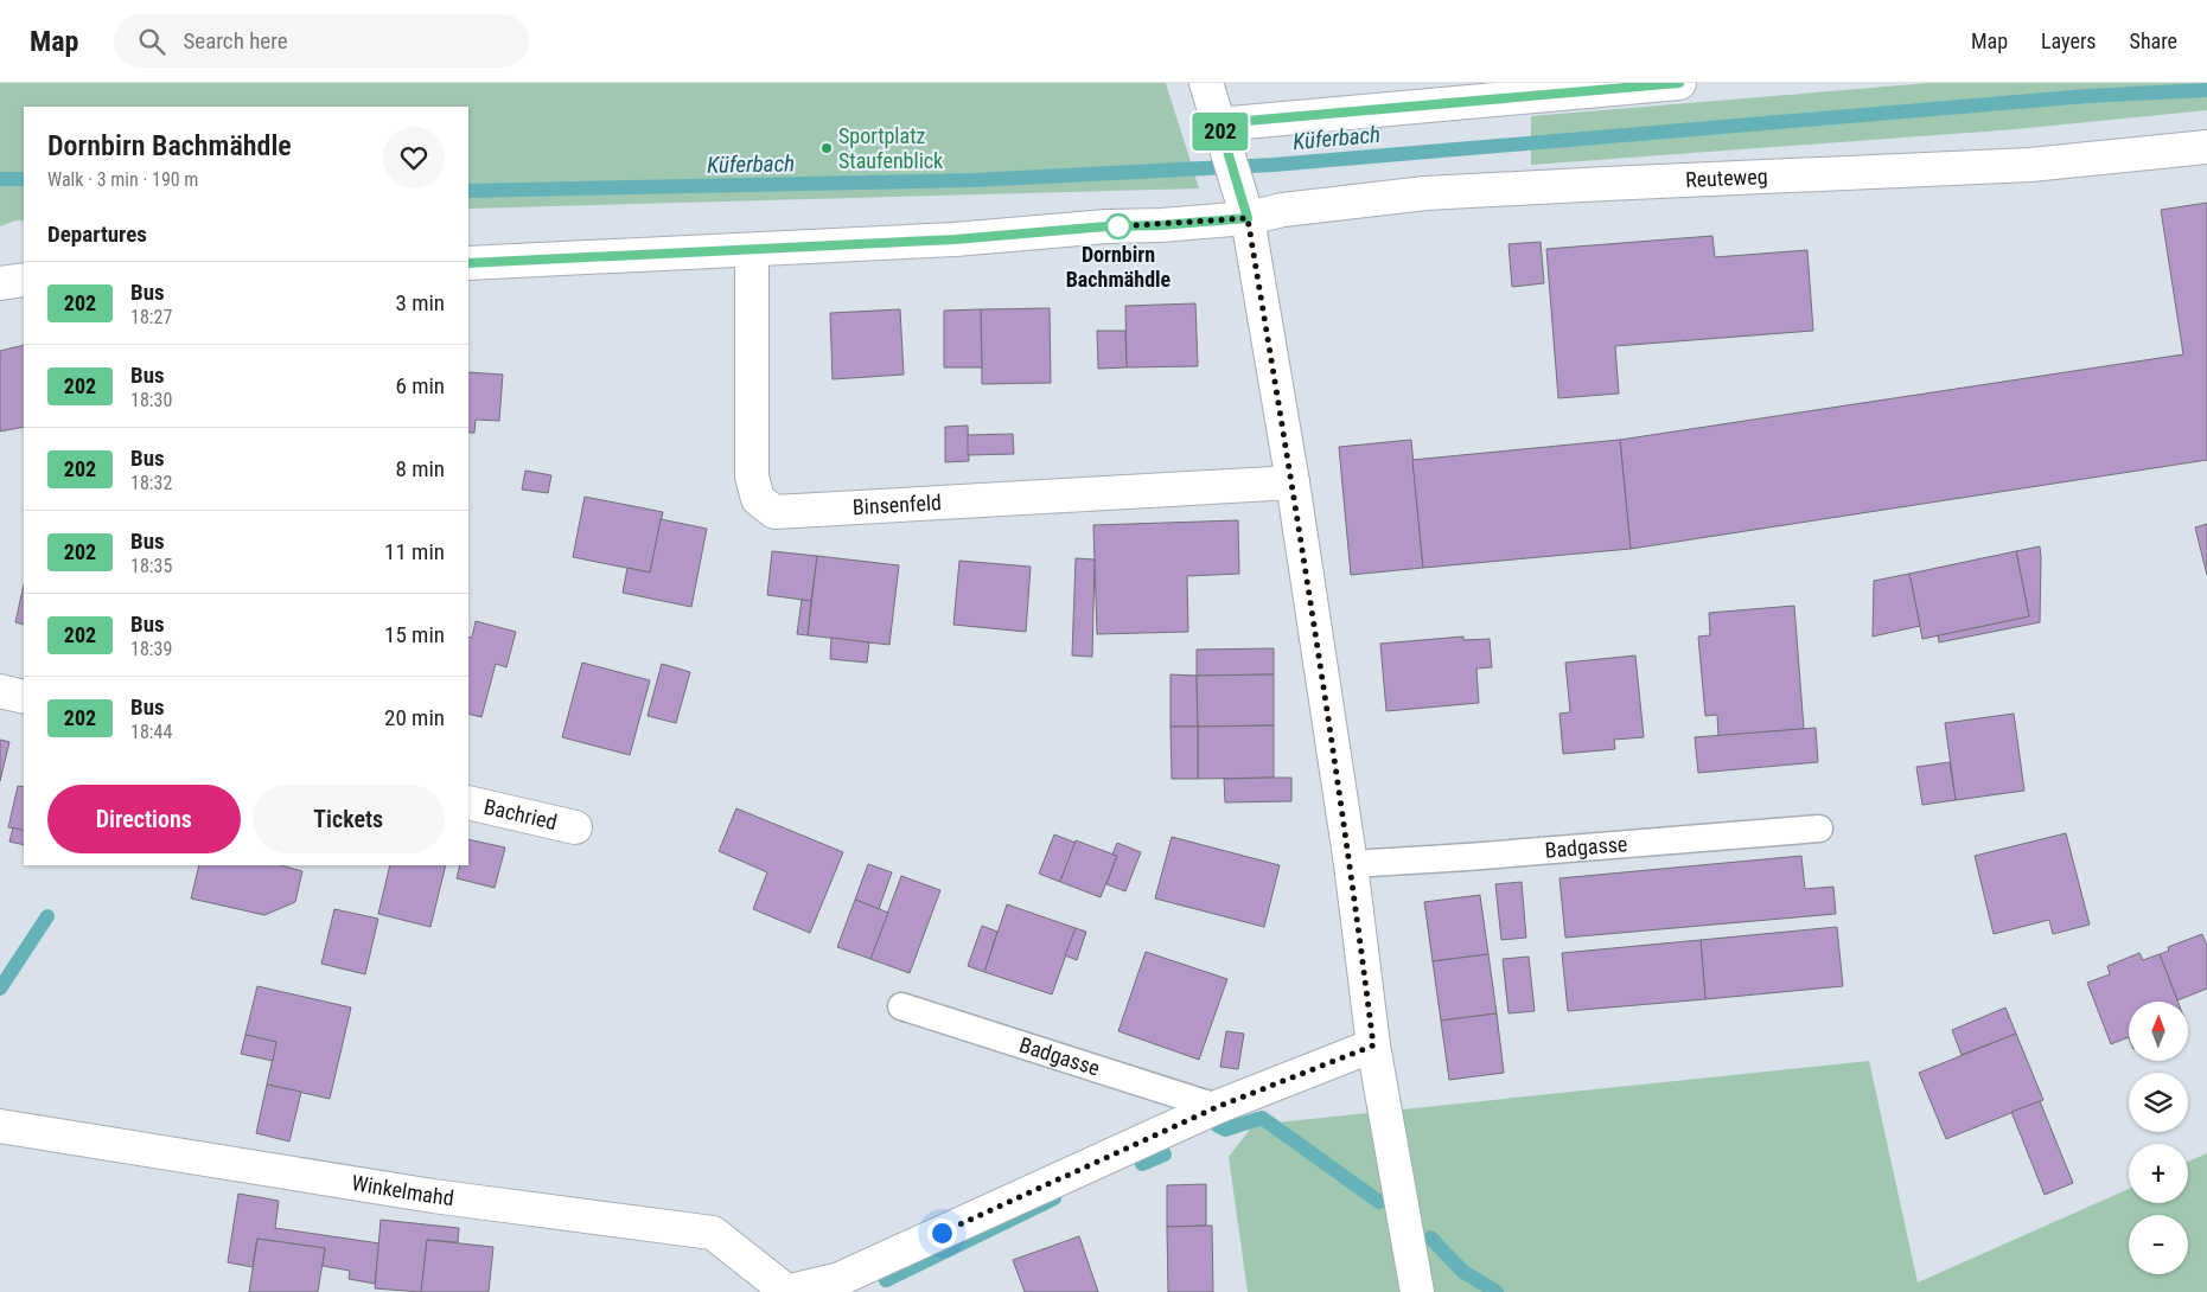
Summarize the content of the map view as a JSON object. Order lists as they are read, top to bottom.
{
  "streets": {
    "street": [
      "Reuteweg",
      "Binsenfeld",
      "Bachried",
      "Winkelmahd"
    ],
    "lane": ["Badgasse"]
  },
  "crossings": [
    ["Reuteweg", "Binsenfeld"]
  ],
  "water": ["Küferbach"],
  "places": ["Sportplatz Staufenblick", "Dornbirn Bachmähdle"],
  "lines": ["bus line 202"],
  "north": "top",
  "page": {
    "header": "Map",
    "search": "Search here",
    "nav": ["Map", "Layers", "Share"],
    "on_map": "202",
    "heading": [
      ["Dornbirn Bachmähdle", "Walk · 3 min · 190 m"],
      "Departures"
    ],
    "list": [
      {
        "mark": "202",
        "name": "Bus",
        "note": "18:27",
        "value": "3 min"
      },
      {
        "mark": "202",
        "name": "Bus",
        "note": "18:30",
        "value": "6 min"
      },
      {
        "mark": "202",
        "name": "Bus",
        "note": "18:32",
        "value": "8 min"
      },
      {
        "mark": "202",
        "name": "Bus",
        "note": "18:35",
        "value": "11 min"
      },
      {
        "mark": "202",
        "name": "Bus",
        "note": "18:39",
        "value": "15 min"
      },
      {
        "mark": "202",
        "name": "Bus",
        "note": "18:44",
        "value": "20 min"
      }
    ],
    "buttons": ["Directions", "Tickets"],
    "map_buttons": ["+", "−"]
  }
}
